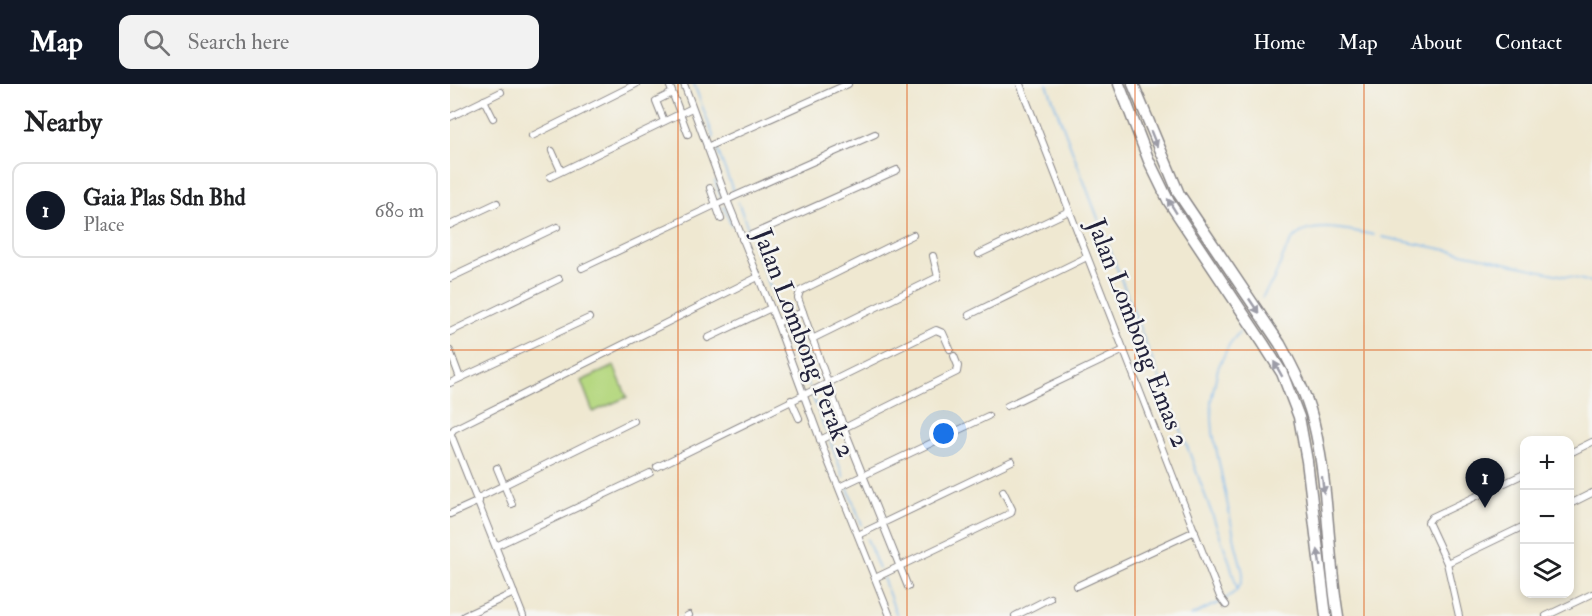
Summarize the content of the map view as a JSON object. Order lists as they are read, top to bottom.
{
  "streets": {
    "street": ["Jalan Lombong Emas 2", "Jalan Lombong Perak 2"]
  },
  "page": {
    "header": "Map",
    "search": "Search here",
    "nav": [
      "Home",
      "Map",
      "About",
      "Contact"
    ],
    "heading": "Nearby",
    "list": [
      {
        "mark": "1",
        "name": "Gaia Plas Sdn Bhd",
        "note": "Place",
        "value": "680 m"
      }
    ],
    "map_buttons": ["+", "−"],
    "pins": "1"
  }
}
